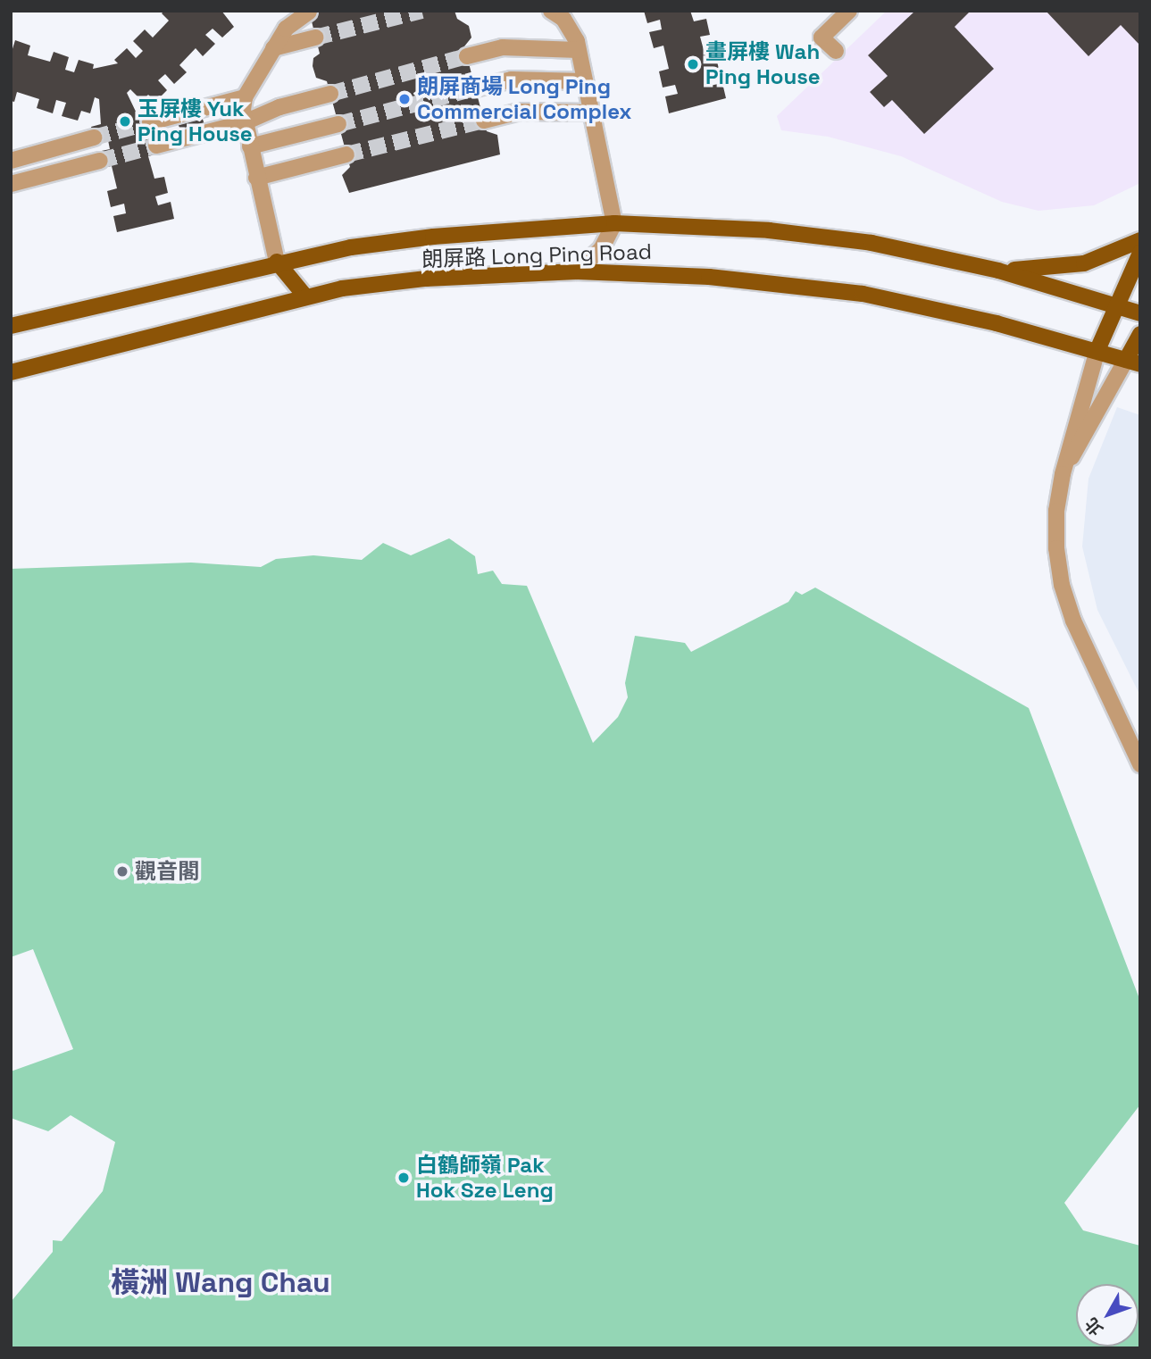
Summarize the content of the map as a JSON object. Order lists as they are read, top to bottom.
{
  "streets": {
    "main road": ["朗屏路 Long Ping Road"]
  },
  "districts": ["橫洲 Wang Chau"],
  "places": [
    "畫屏樓 Wah Ping House",
    "朗屏商場 Long Ping Commercial Complex",
    "玉屏樓 Yuk Ping House",
    "觀音閣",
    "白鶴師嶺 Pak Hok Sze Leng"
  ],
  "north": "bottom left"
}
